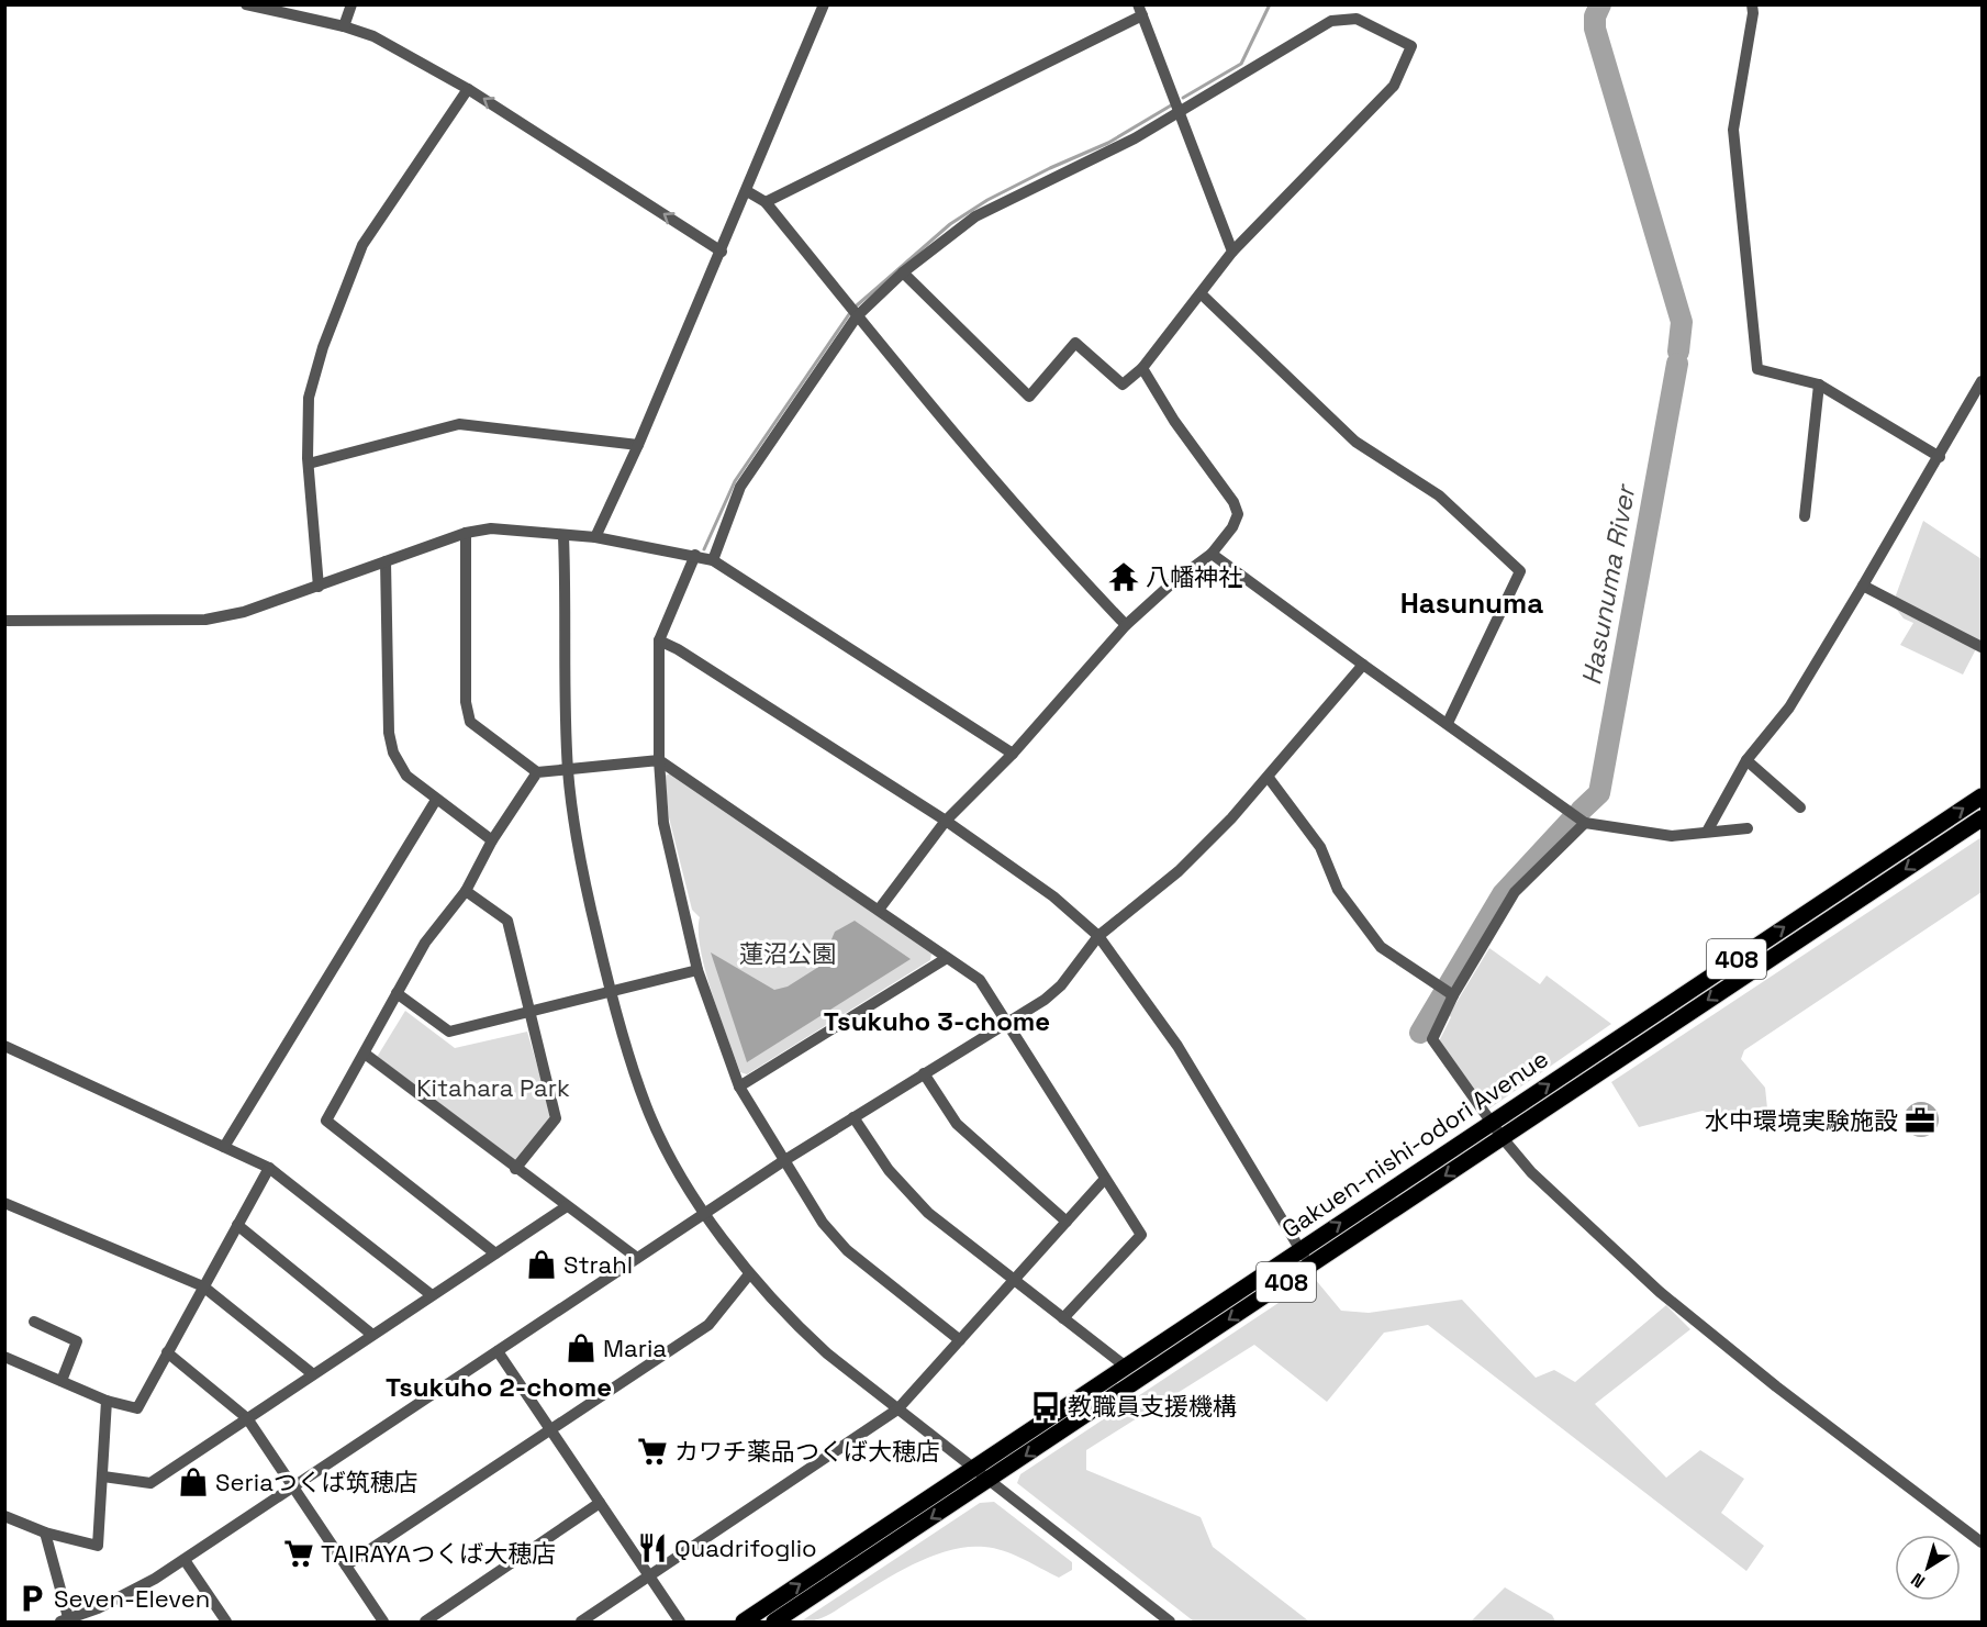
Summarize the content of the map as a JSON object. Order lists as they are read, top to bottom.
{
  "streets": {
    "highway": ["408", "Gakuen-nishi-odori Avenue"]
  },
  "districts": ["Hasunuma", "Tsukuho 3-chome", "Tsukuho 2-chome"],
  "water": ["Hasunuma River"],
  "parks": ["蓮沼公園", "Kitahara Park"],
  "places": {
    "temple": ["八幡神社"],
    "office": ["水中環境実験施設"],
    "shop": ["Strahl", "Maria", "Seriaつくば筑穂店"],
    "bus stop": ["教職員支援機構"],
    "supermarket": ["カワチ薬品つくば大穂店", "TAIRAYAつくば大穂店"],
    "restaurant": ["Quadrifoglio"],
    "parking": ["Seven-Eleven"]
  },
  "north": "bottom left"
}
